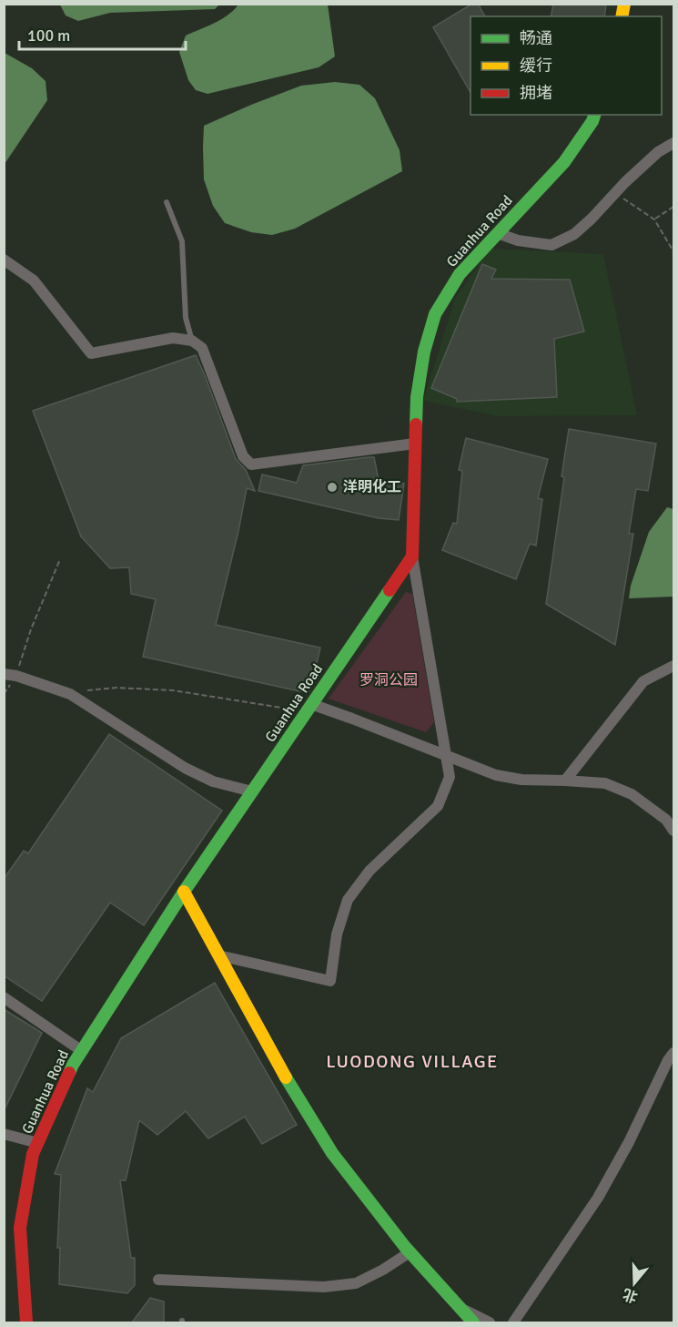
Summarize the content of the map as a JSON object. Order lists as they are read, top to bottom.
{
  "streets": {
    "main road": ["Guanhua Road"]
  },
  "districts": ["LUODONG VILLAGE"],
  "parks": ["罗洞公园"],
  "places": ["洋明化工"],
  "legend": ["畅通", "缓行", "拥堵"],
  "scale_bar": "100 m",
  "north": "bottom"
}
